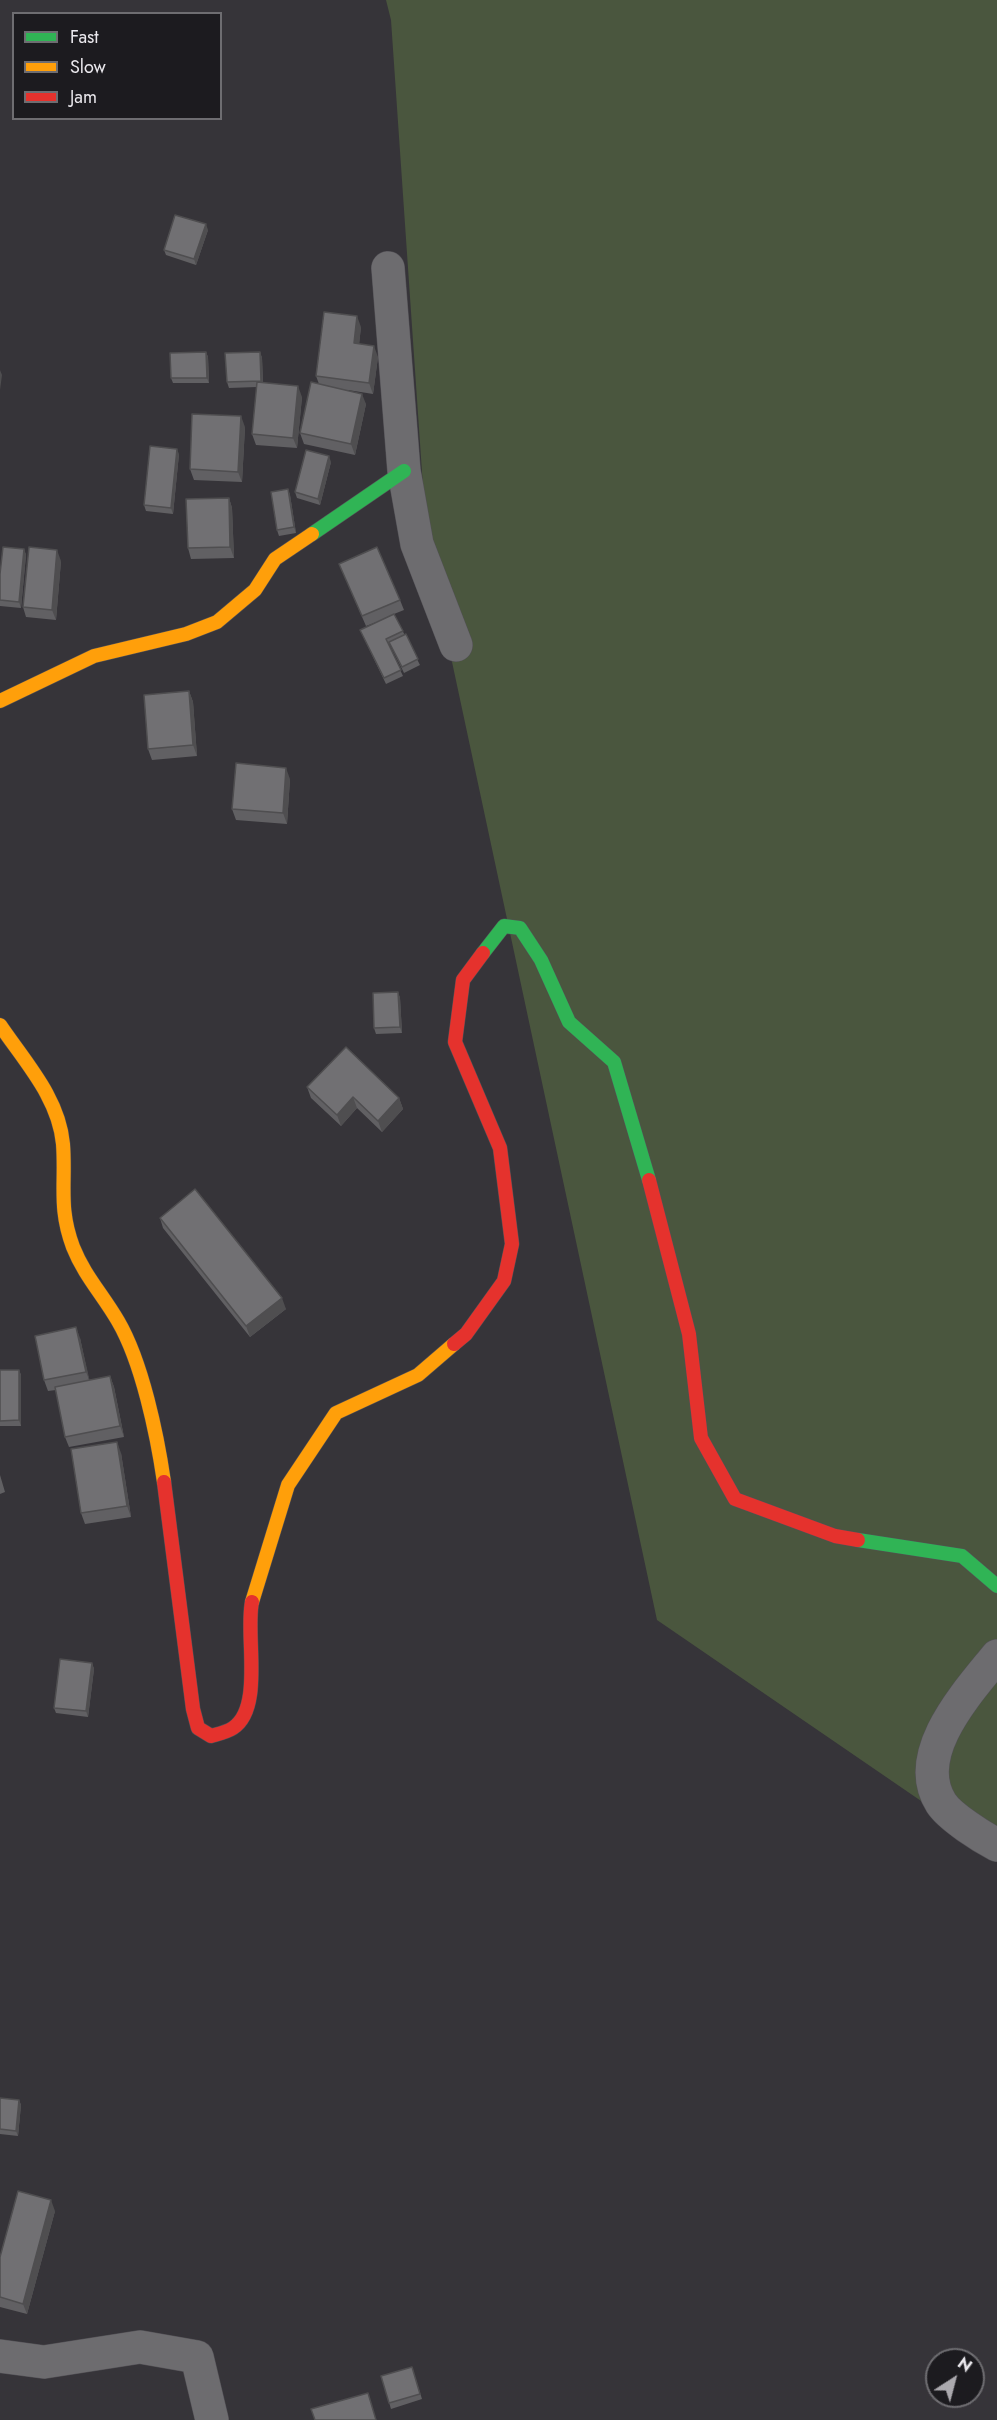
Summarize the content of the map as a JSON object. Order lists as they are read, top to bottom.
{
  "legend": ["Fast", "Slow", "Jam"],
  "north": "top right"
}
